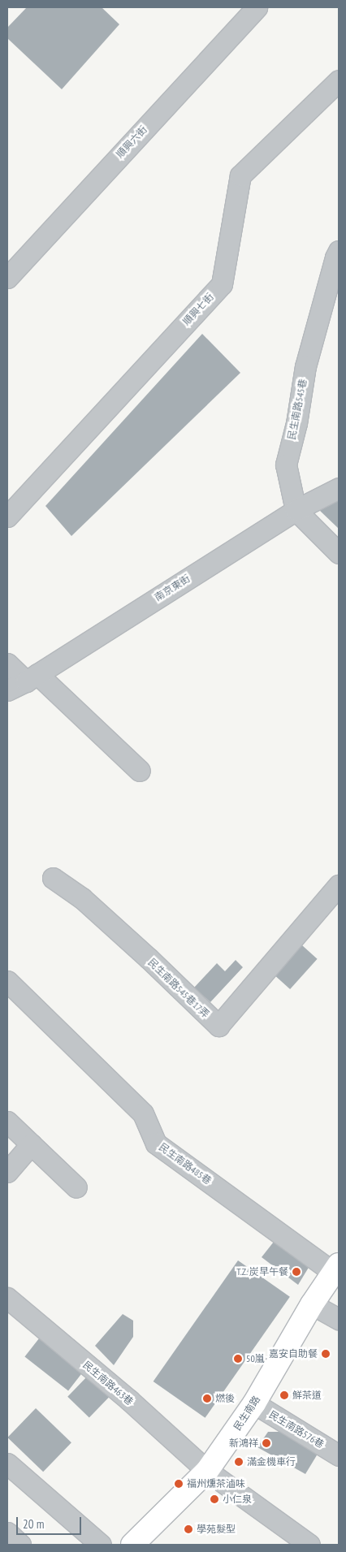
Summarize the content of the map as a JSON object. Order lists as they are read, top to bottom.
{
  "streets": {
    "main road": ["民生南路"],
    "street": [
      "順興六街",
      "順興七街",
      "民生南路545巷",
      "南京東街",
      "民生南路545巷17弄",
      "民生南路485巷",
      "民生南路463巷",
      "民生南路576巷"
    ]
  },
  "crossings": [
    ["民生南路545巷", "南京東街"],
    ["民生南路485巷", "民生南路"],
    ["民生南路463巷", "民生南路"],
    ["民生南路", "民生南路576巷"]
  ],
  "places": [
    "T.Z. 炭早午餐",
    "嘉安自助餐",
    "50嵐",
    "鮮茶道",
    "燃後",
    "新鴻祥",
    "滿金機車行",
    "福州燻茶滷味",
    "小仁泉",
    "學苑髮型"
  ],
  "scale_bar": "20 m"
}
